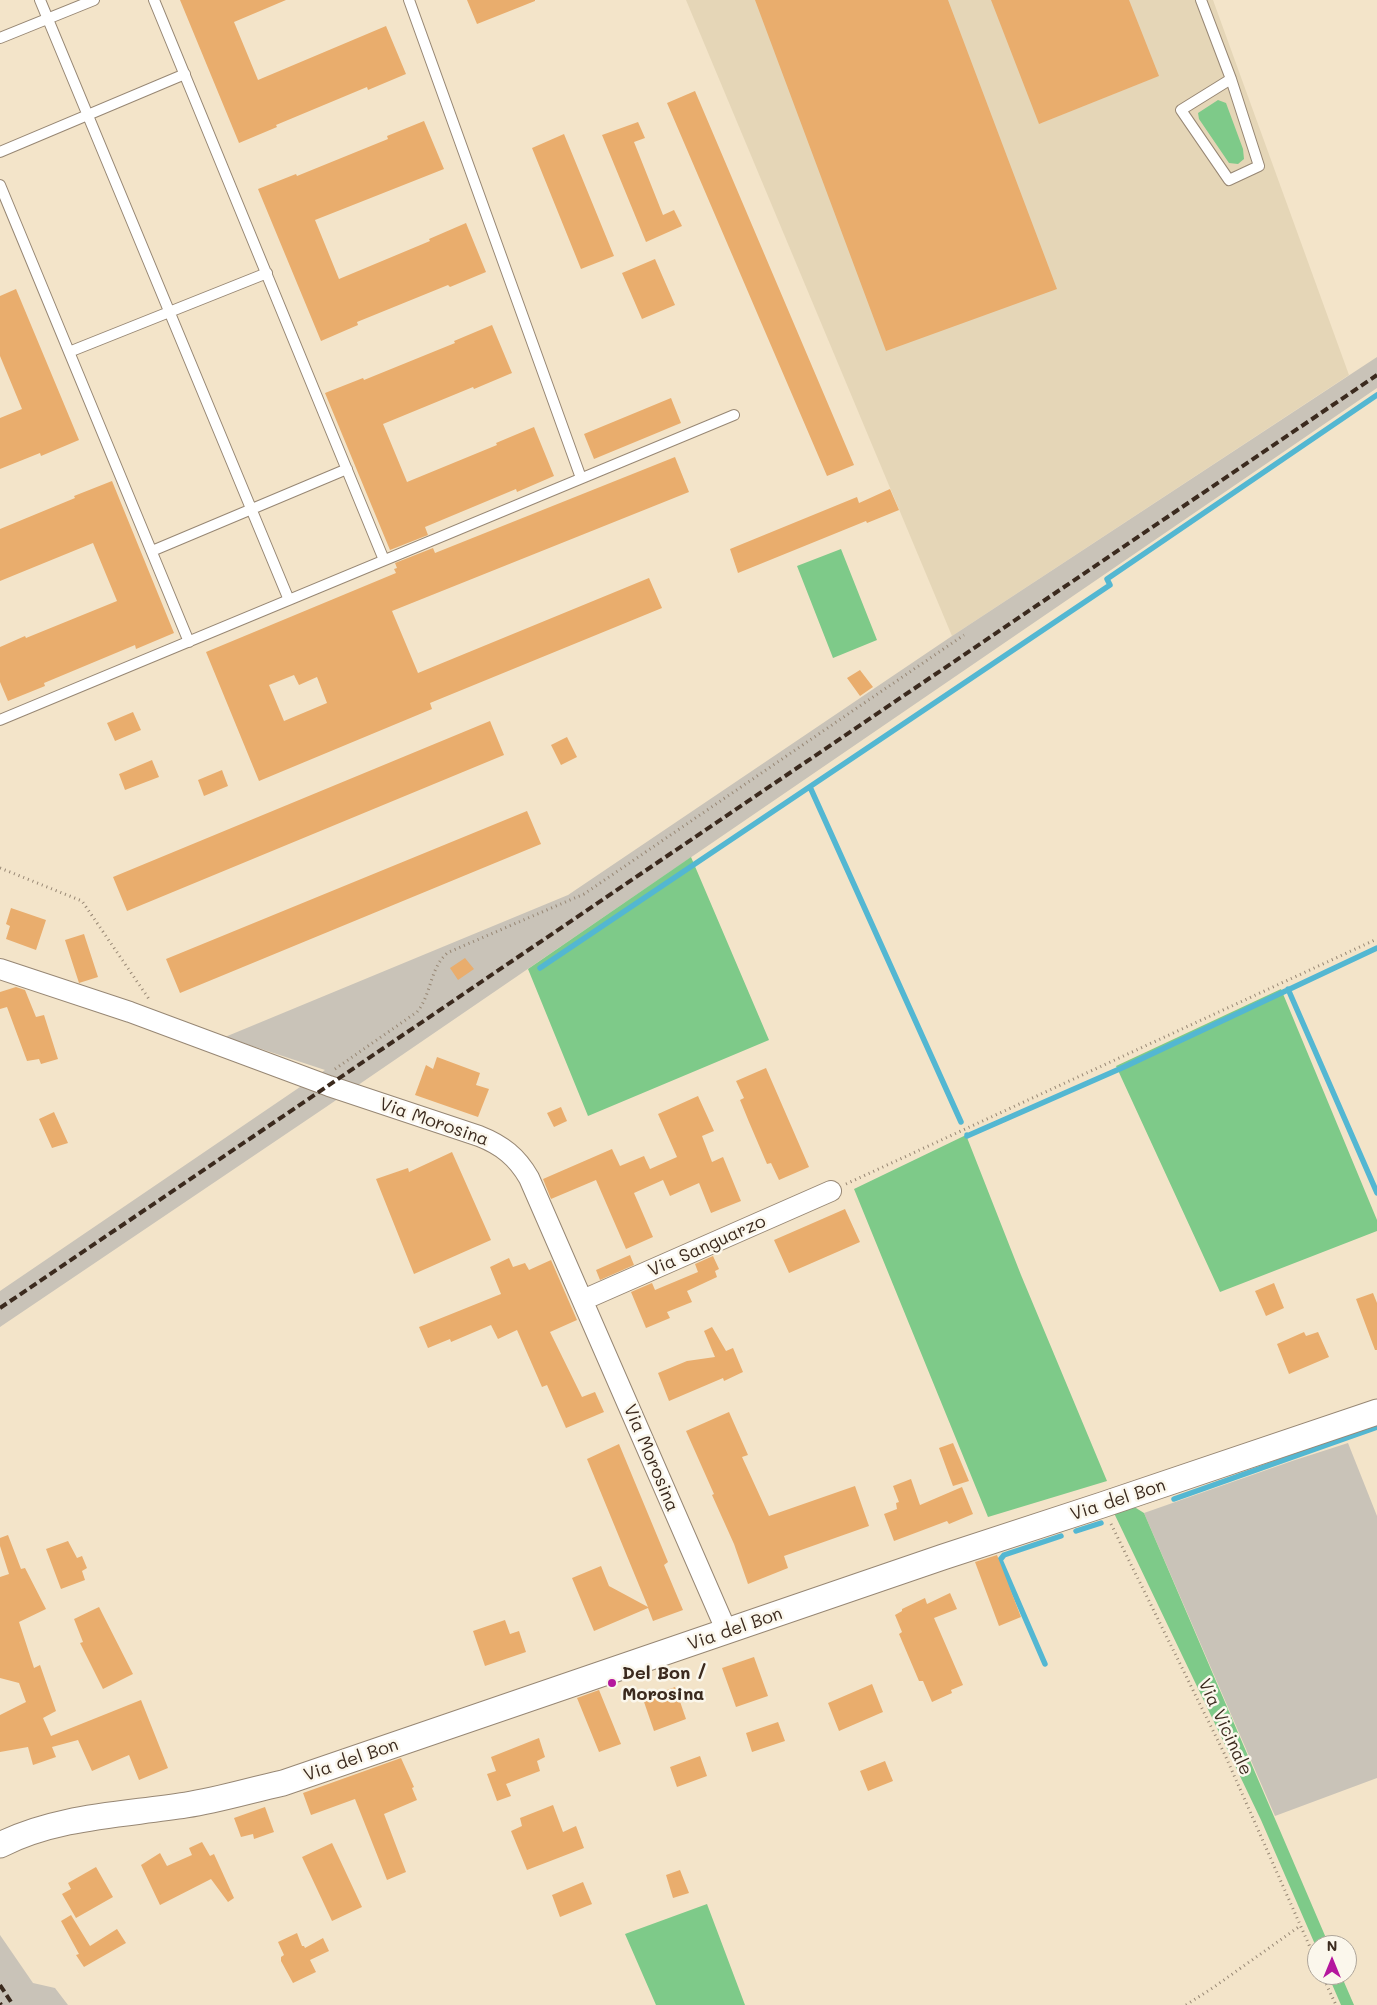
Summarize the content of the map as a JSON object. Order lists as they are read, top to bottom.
{
  "streets": {
    "street": ["Via Morosina", "Via Sanguarzo", "Via del Bon"],
    "path": ["Via Vicinale"]
  },
  "crossings": [
    ["Via Morosina", "Via Sanguarzo"],
    ["Via Morosina", "Via del Bon"],
    ["Via del Bon", "Via Vicinale"]
  ],
  "places": ["Del Bon / Morosina"],
  "north": "top"
}
